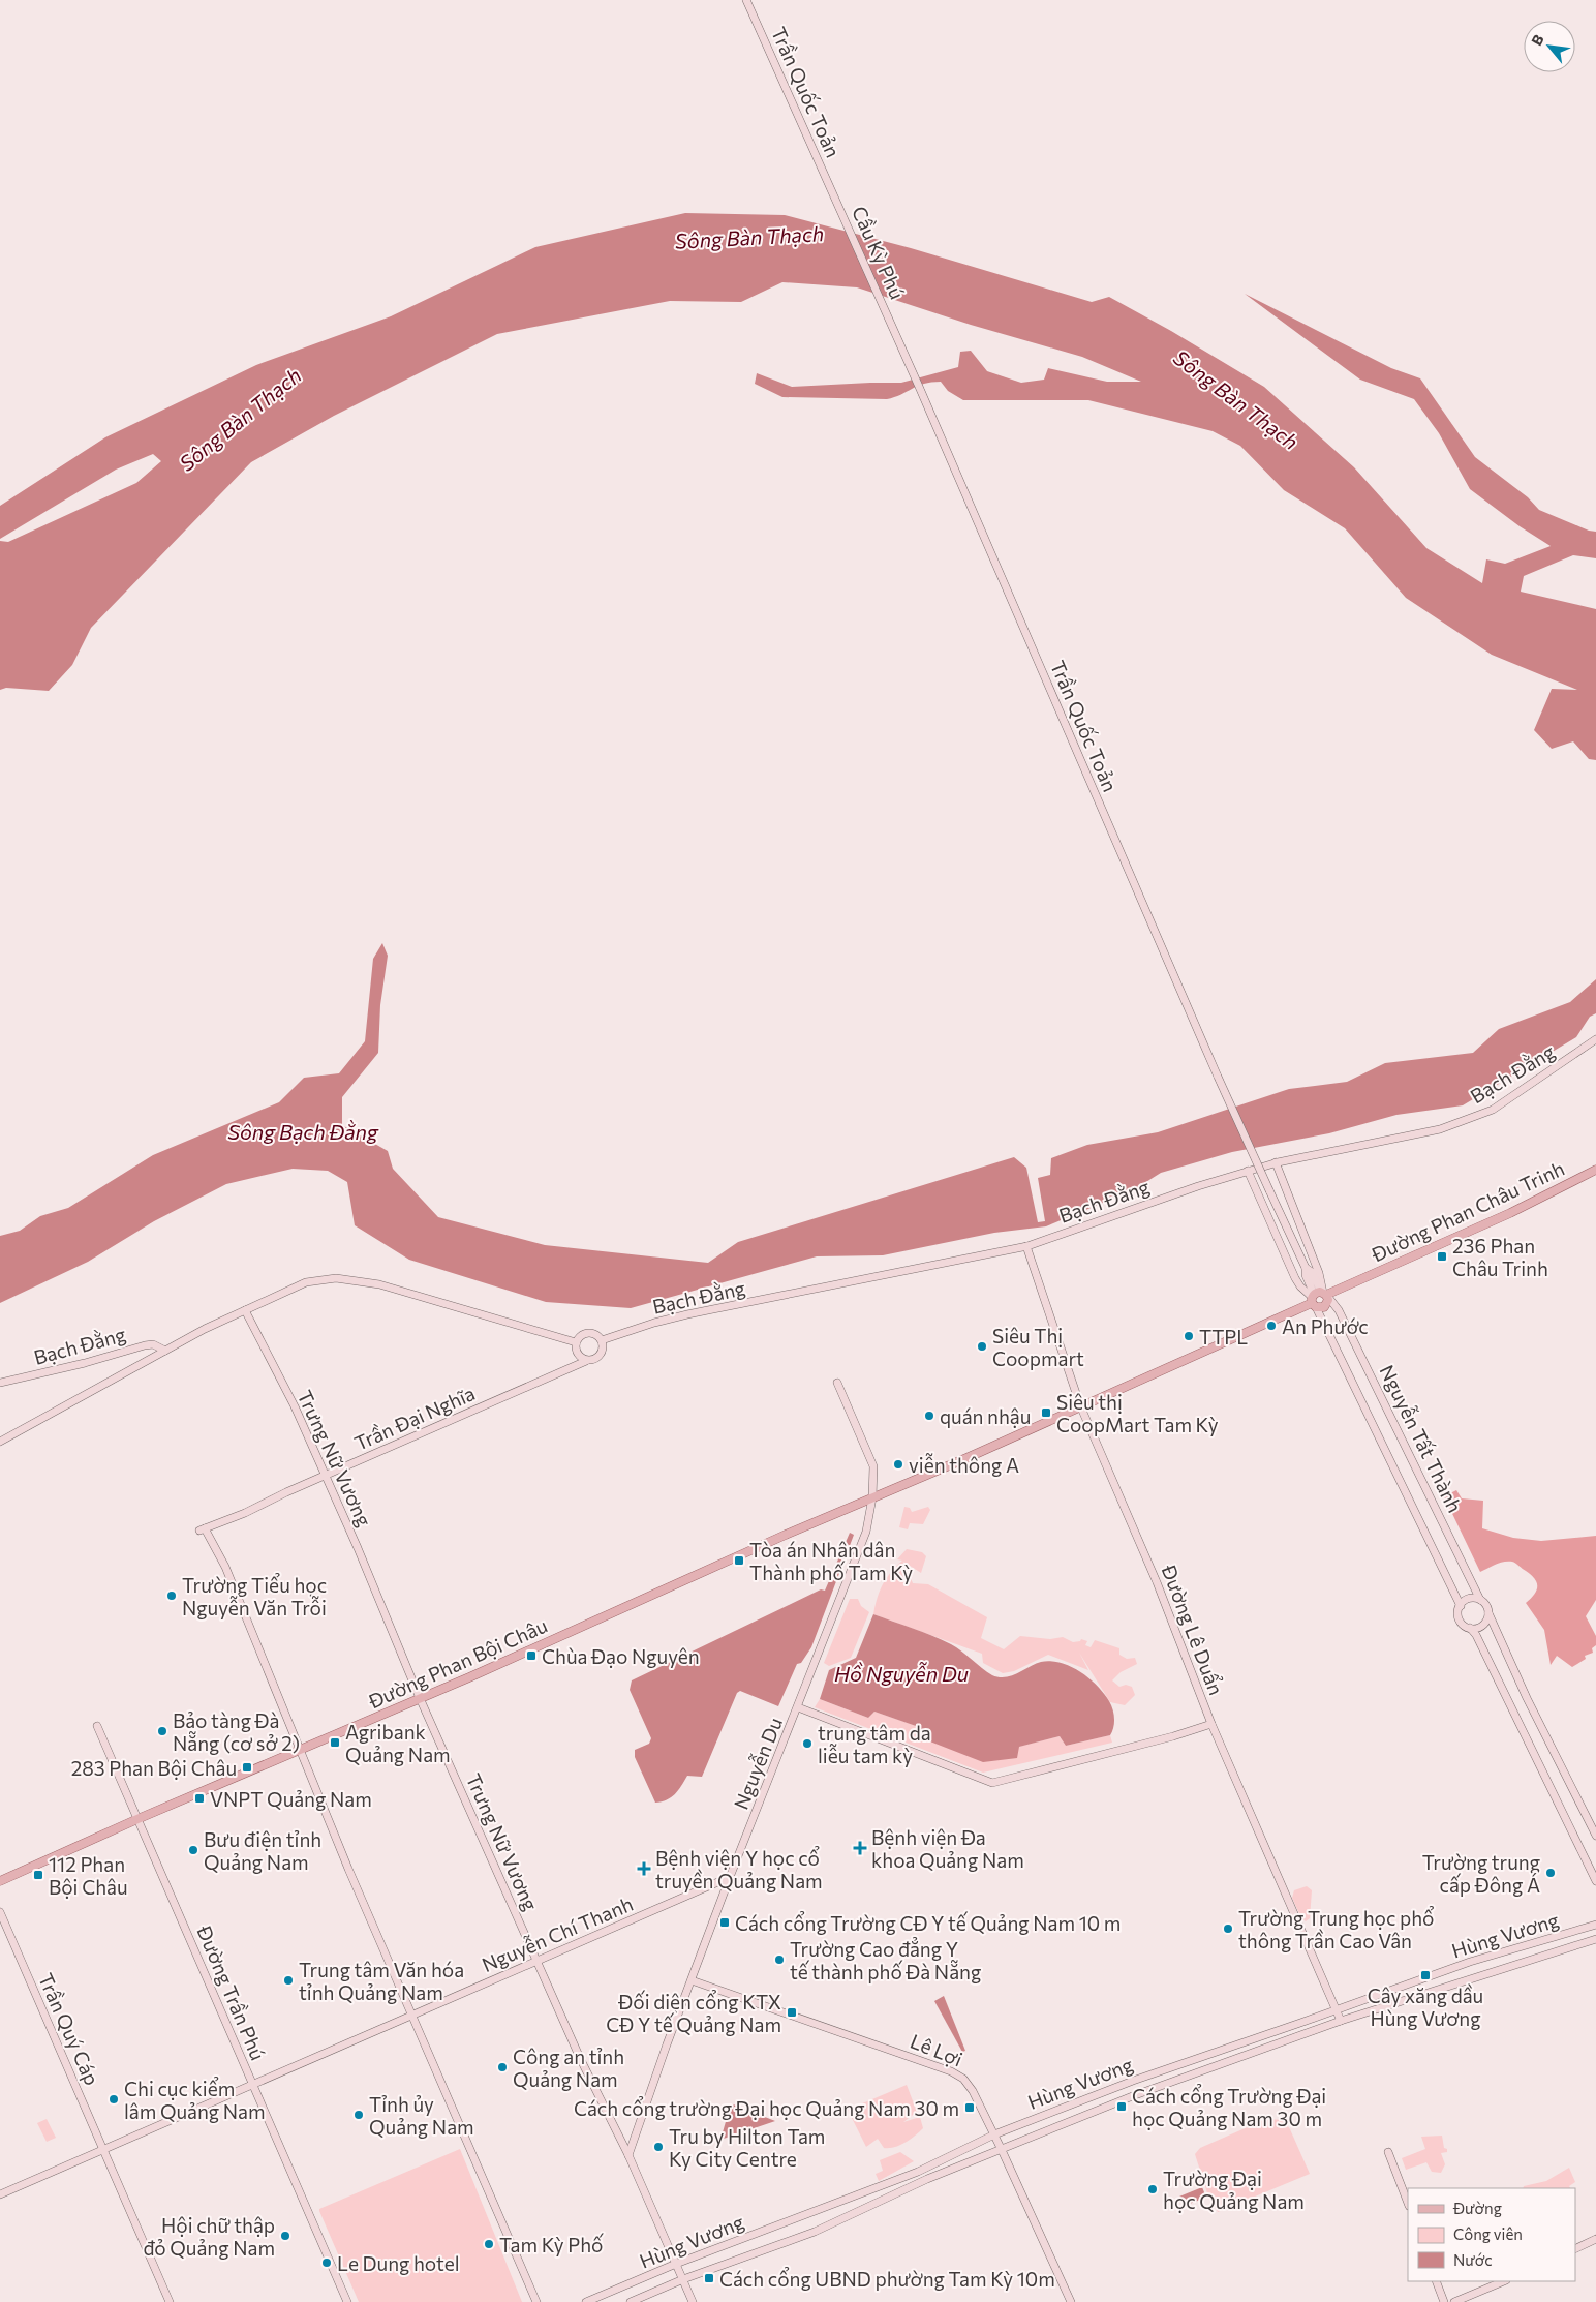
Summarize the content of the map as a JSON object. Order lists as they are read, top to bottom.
{
  "streets": {
    "main road": ["Đường Phan Châu Trinh", "Đường Phan Bội Châu"],
    "street": [
      "Trần Quốc Toản",
      "Cầu Kỳ Phú",
      "Bạch Đằng",
      "Trần Đại Nghĩa",
      "Nguyễn Tất Thành",
      "Trưng Nữ Vương",
      "Đường Lê Duẩn",
      "Nguyễn Du",
      "Nguyễn Chí Thanh",
      "Hùng Vương",
      "Đường Trần Phú",
      "Trần Quý Cáp",
      "Lê Lợi"
    ]
  },
  "crossings": [
    ["Trần Quốc Toản", "Cầu Kỳ Phú"],
    ["Trần Quốc Toản", "Đường Phan Châu Trinh"],
    ["Trần Quốc Toản", "Nguyễn Tất Thành"],
    ["Bạch Đằng", "Trần Đại Nghĩa"],
    ["Bạch Đằng", "Đường Lê Duẩn"],
    ["Đường Phan Châu Trinh", "Nguyễn Tất Thành"],
    ["Đường Phan Châu Trinh", "Đường Lê Duẩn"],
    ["Đường Phan Châu Trinh", "Đường Phan Bội Châu"],
    ["Đường Phan Châu Trinh", "Nguyễn Du"],
    ["Trần Đại Nghĩa", "Trưng Nữ Vương"],
    ["Trần Đại Nghĩa", "Đường Phan Bội Châu"],
    ["Trưng Nữ Vương", "Đường Phan Bội Châu"],
    ["Trưng Nữ Vương", "Nguyễn Du"],
    ["Trưng Nữ Vương", "Nguyễn Chí Thanh"],
    ["Trưng Nữ Vương", "Hùng Vương"],
    ["Đường Lê Duẩn", "Hùng Vương"],
    ["Đường Phan Bội Châu", "Nguyễn Du"],
    ["Đường Phan Bội Châu", "Đường Trần Phú"],
    ["Nguyễn Du", "Nguyễn Chí Thanh"],
    ["Nguyễn Du", "Lê Lợi"],
    ["Nguyễn Chí Thanh", "Đường Trần Phú"],
    ["Nguyễn Chí Thanh", "Trần Quý Cáp"],
    ["Hùng Vương", "Lê Lợi"]
  ],
  "water": ["Sông Bàn Thạch", "Sông Bạch Đằng", "Hồ Nguyễn Du"],
  "places": {
    "transit": [
      "236 Phan Châu Trinh",
      "Siêu thị CoopMart Tam Kỳ",
      "Tòa án Nhân dân Thành phố Tam Kỳ",
      "Chùa Đạo Nguyên",
      "Agribank Quảng Nam",
      "283 Phan Bội Châu",
      "VNPT Quảng Nam",
      "112 Phan Bội Châu",
      "Cách cổng Trường CĐ Y tế Quảng Nam 10 m",
      "Cây xăng dầu Hùng Vương",
      "Đối diện cổng KTX CĐ Y tế Quảng Nam",
      "Cách cổng Trường Đại học Quảng Nam 30 m",
      "Cách cổng trường Đại học Quảng Nam 30 m",
      "Cách cổng UBND phường Tam Kỳ 10m"
    ],
    "other": [
      "An Phước",
      "TTPL",
      "Siêu Thị Coopmart",
      "quán nhậu",
      "viễn thông A",
      "Trường Tiểu học Nguyễn Văn Trỗi",
      "Bảo tàng Đà Nẵng (cơ sở 2)",
      "trung tâm da liễu tam kỳ",
      "Bưu điện tỉnh Quảng Nam",
      "Trường trung cấp Đông Á",
      "Trường Trung học phổ thông Trần Cao Vân",
      "Trường Cao đẳng Y tế thành phố Đà Nẵng",
      "Trung tâm Văn hóa tỉnh Quảng Nam",
      "Công an tỉnh Quảng Nam",
      "Chi cục kiểm lâm Quảng Nam",
      "Tỉnh ủy Quảng Nam",
      "Tru by Hilton Tam Ky City Centre",
      "Trường Đại học Quảng Nam",
      "Hội chữ thập đỏ Quảng Nam",
      "Tam Kỳ Phố",
      "Le Dung hotel"
    ],
    "health": ["Bệnh viện Đa khoa Quảng Nam", "Bệnh viện Y học cổ truyền Quảng Nam"]
  },
  "legend": ["Đường", "Công viên", "Nước"],
  "north": "top left"
}
